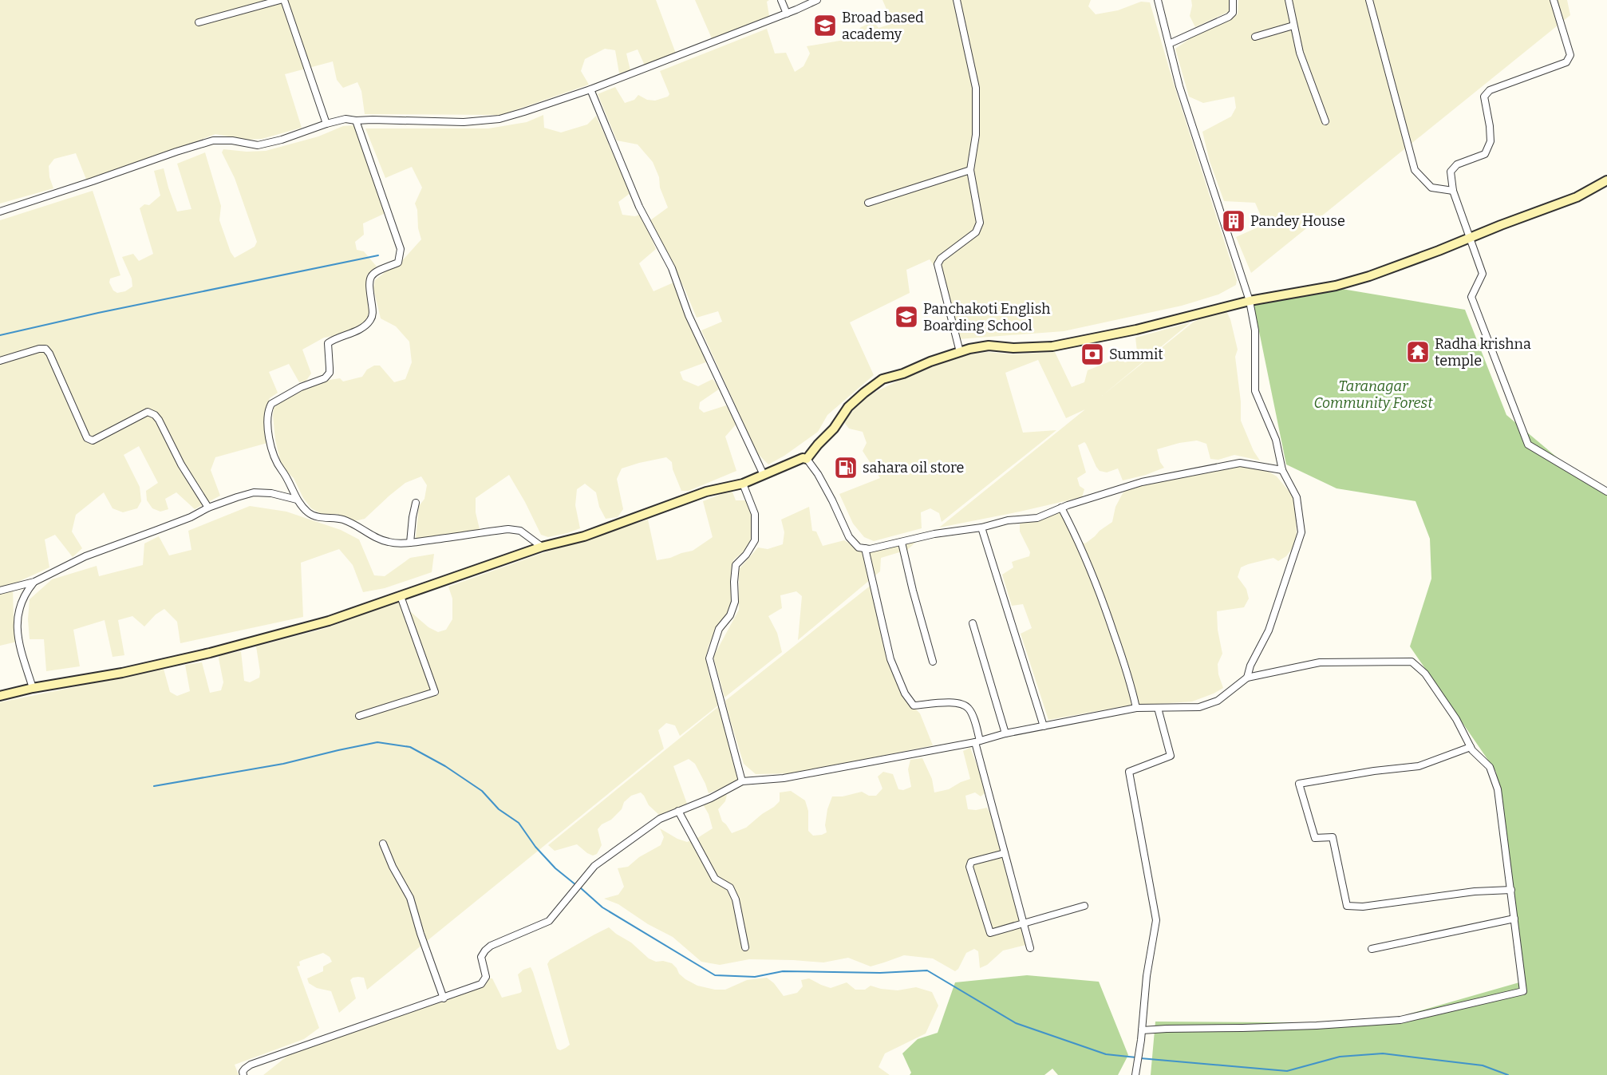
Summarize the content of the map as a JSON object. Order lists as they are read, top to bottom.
{
  "parks": ["Taranagar Community Forest"],
  "places": {
    "school or university": ["Broad based academy", "Panchakoti English Boarding School"],
    "building": ["Pandey House"],
    "temple": ["Radha krishna temple"],
    "bank": ["Summit"],
    "fuel station": ["sahara oil store"]
  }
}
